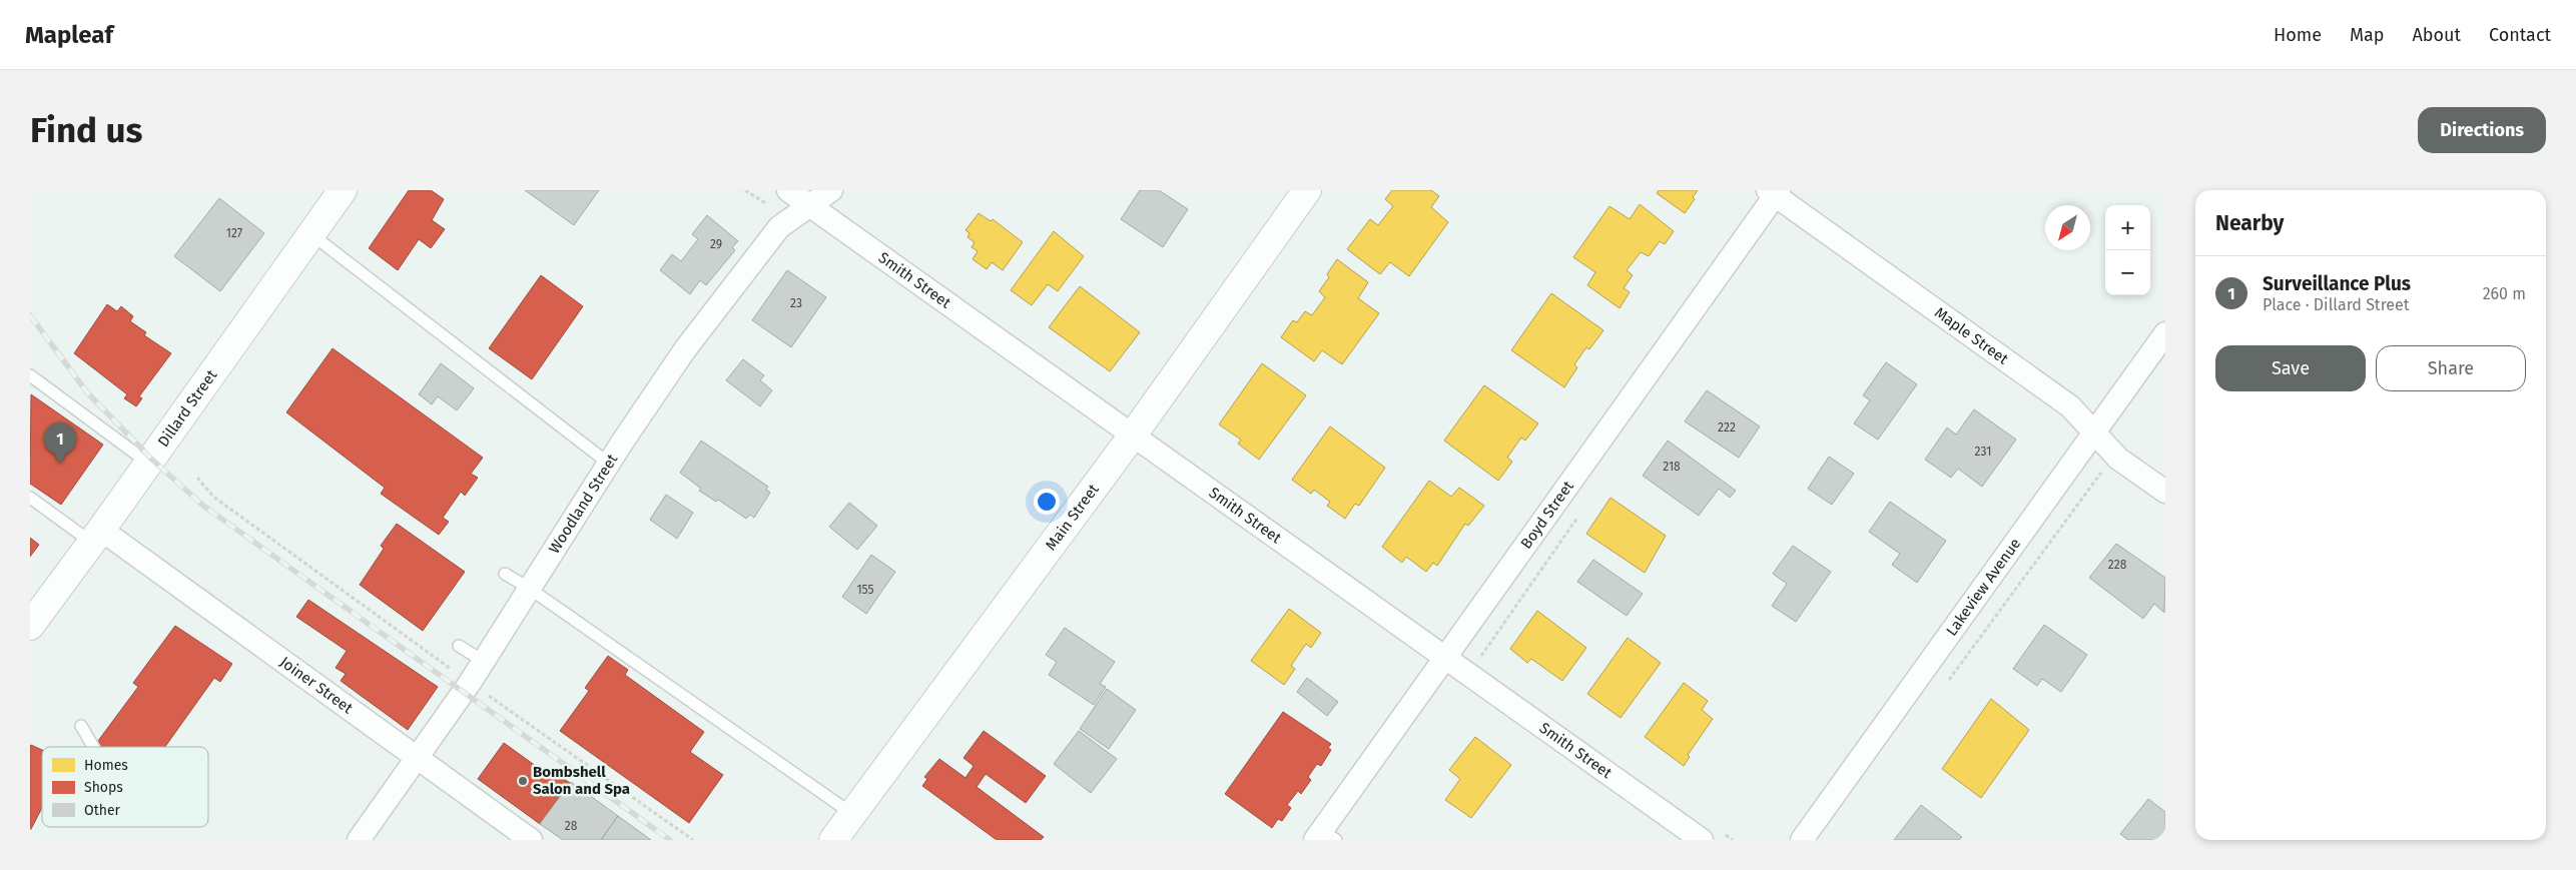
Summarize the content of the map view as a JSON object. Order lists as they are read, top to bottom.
{
  "streets": {
    "main road": ["Dillard Street", "Main Street"],
    "street": [
      "Smith Street",
      "Maple Street",
      "Woodland Street",
      "Boyd Street",
      "Lakeview Avenue",
      "Joiner Street"
    ]
  },
  "crossings": [
    ["Smith Street", "Woodland Street"],
    ["Smith Street", "Boyd Street"],
    ["Smith Street", "Main Street"],
    ["Maple Street", "Boyd Street"],
    ["Maple Street", "Lakeview Avenue"],
    ["Dillard Street", "Joiner Street"],
    ["Woodland Street", "Joiner Street"]
  ],
  "places": ["Bombshell Salon and Spa"],
  "house_numbers": [
    "127",
    "29",
    "23",
    "222",
    "231",
    "218",
    "228",
    "155",
    "28"
  ],
  "legend": ["Homes", "Shops", "Other"],
  "north": "bottom left",
  "page": {
    "header": "Mapleaf",
    "nav": [
      "Home",
      "Map",
      "About",
      "Contact"
    ],
    "buttons": [
      "Directions",
      ["Save", "Share"]
    ],
    "title": "Find us",
    "heading": "Nearby",
    "map_buttons": ["+", "−"],
    "list": [
      {
        "mark": "1",
        "name": "Surveillance Plus",
        "note": "Place · Dillard Street",
        "value": "260 m"
      }
    ],
    "pins": "1"
  }
}
